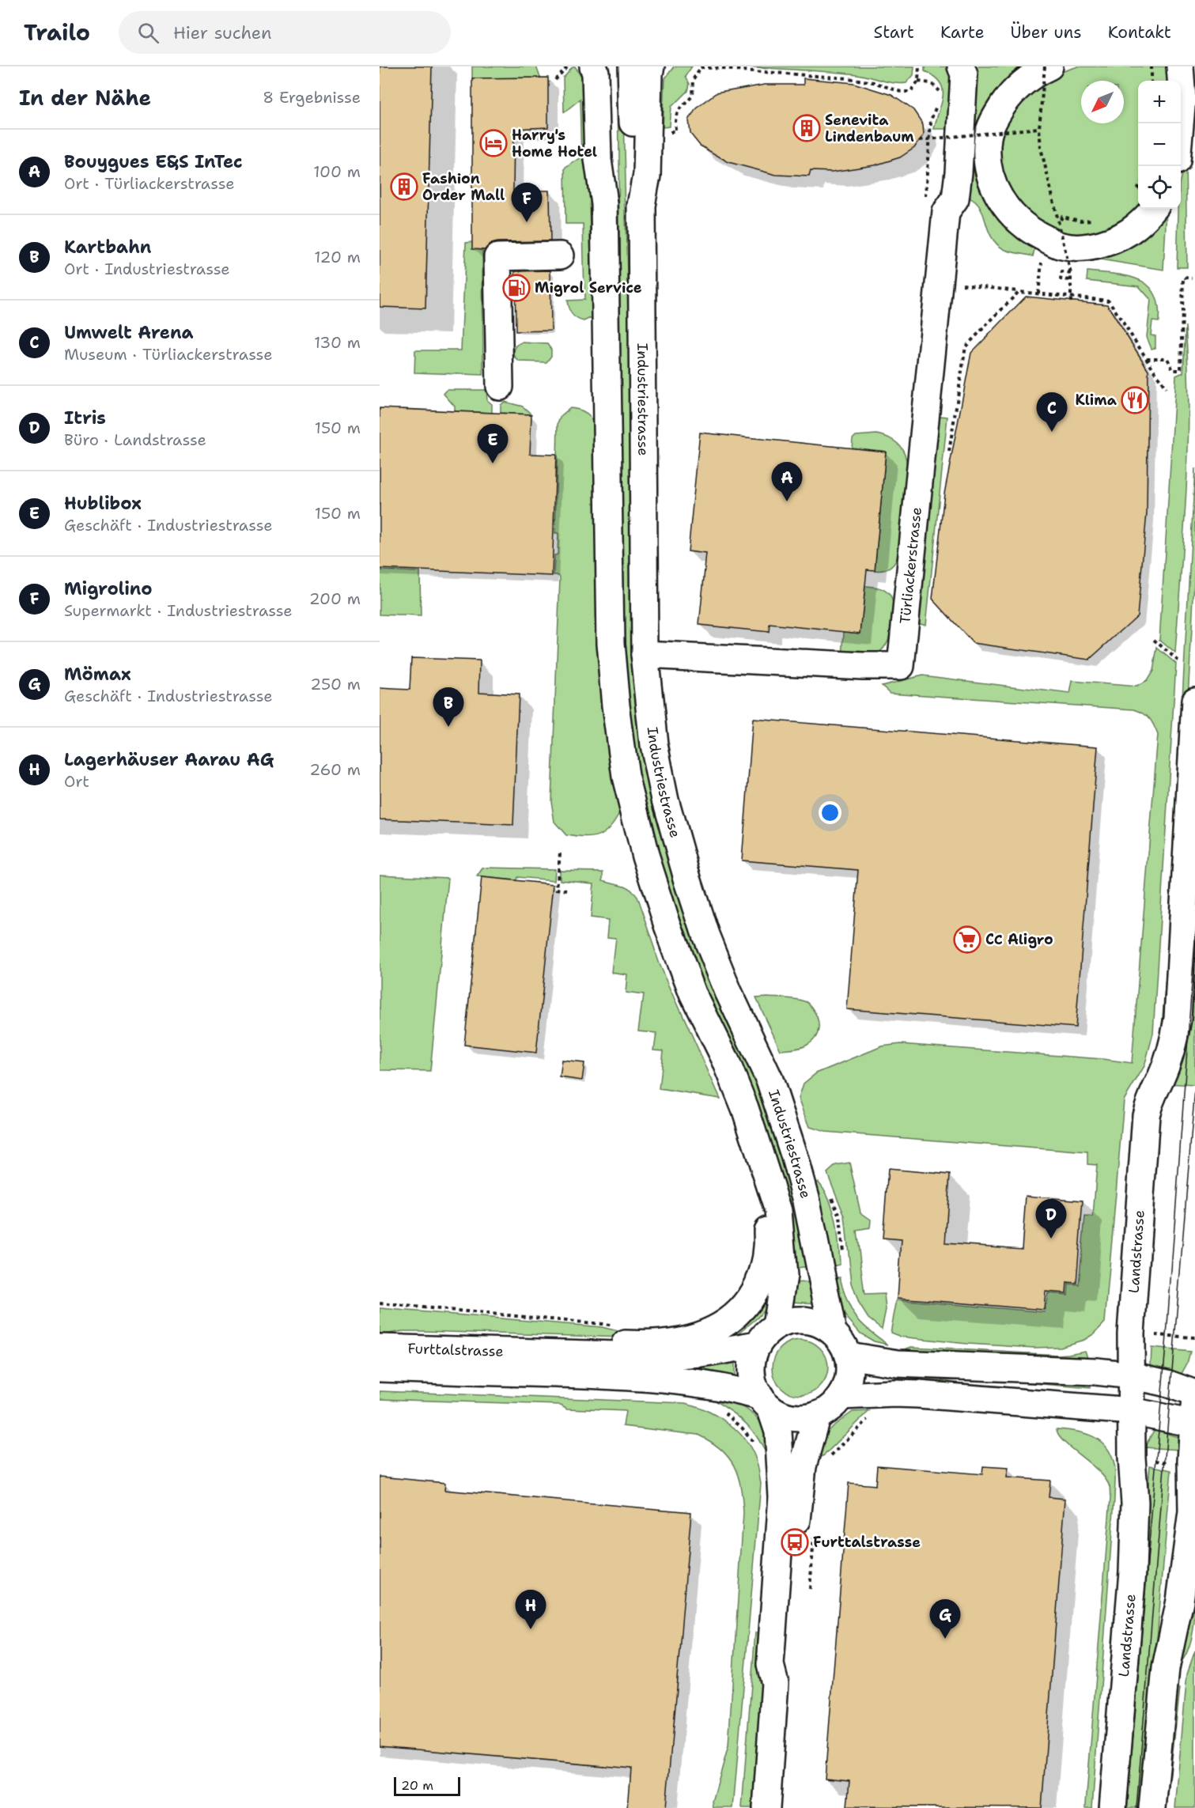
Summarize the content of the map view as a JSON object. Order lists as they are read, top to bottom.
{
  "streets": {
    "street": [
      "Industriestrasse",
      "Türliackerstrasse",
      "Landstrasse",
      "Furttalstrasse"
    ]
  },
  "crossings": [
    ["Industriestrasse", "Türliackerstrasse"],
    ["Industriestrasse", "Furttalstrasse"]
  ],
  "places": {
    "building": ["Senevita Lindenbaum", "Fashion Order Mall"],
    "hotel": ["Harry's Home Hotel"],
    "fuel station": ["Migrol Service"],
    "restaurant": ["Klima"],
    "supermarket": ["CC Aligro"],
    "bus stop": ["Furttalstrasse"]
  },
  "scale_bar": "20 m",
  "north": "bottom left",
  "page": {
    "header": "Trailo",
    "search": "Hier suchen",
    "nav": [
      "Start",
      "Karte",
      "Über uns",
      "Kontakt"
    ],
    "heading": ["In der Nähe", "8 Ergebnisse"],
    "map_buttons": ["+", "−"],
    "list": [
      {
        "mark": "A",
        "name": "Bouygues E&S InTec",
        "note": "Ort · Türliackerstrasse",
        "value": "100 m"
      },
      {
        "mark": "B",
        "name": "Kartbahn",
        "note": "Ort · Industriestrasse",
        "value": "120 m"
      },
      {
        "mark": "C",
        "name": "Umwelt Arena",
        "note": "Museum · Türliackerstrasse",
        "value": "130 m"
      },
      {
        "mark": "D",
        "name": "Itris",
        "note": "Büro · Landstrasse",
        "value": "150 m"
      },
      {
        "mark": "E",
        "name": "Hublibox",
        "note": "Geschäft · Industriestrasse",
        "value": "150 m"
      },
      {
        "mark": "F",
        "name": "Migrolino",
        "note": "Supermarkt · Industriestrasse",
        "value": "200 m"
      },
      {
        "mark": "G",
        "name": "Mömax",
        "note": "Geschäft · Industriestrasse",
        "value": "250 m"
      },
      {
        "mark": "H",
        "name": "Lagerhäuser Aarau AG",
        "note": "Ort",
        "value": "260 m"
      }
    ],
    "pins": [
      "F",
      "C",
      "E",
      "A",
      "B",
      "D",
      "H",
      "G"
    ],
    "scale": "20 m"
  }
}
